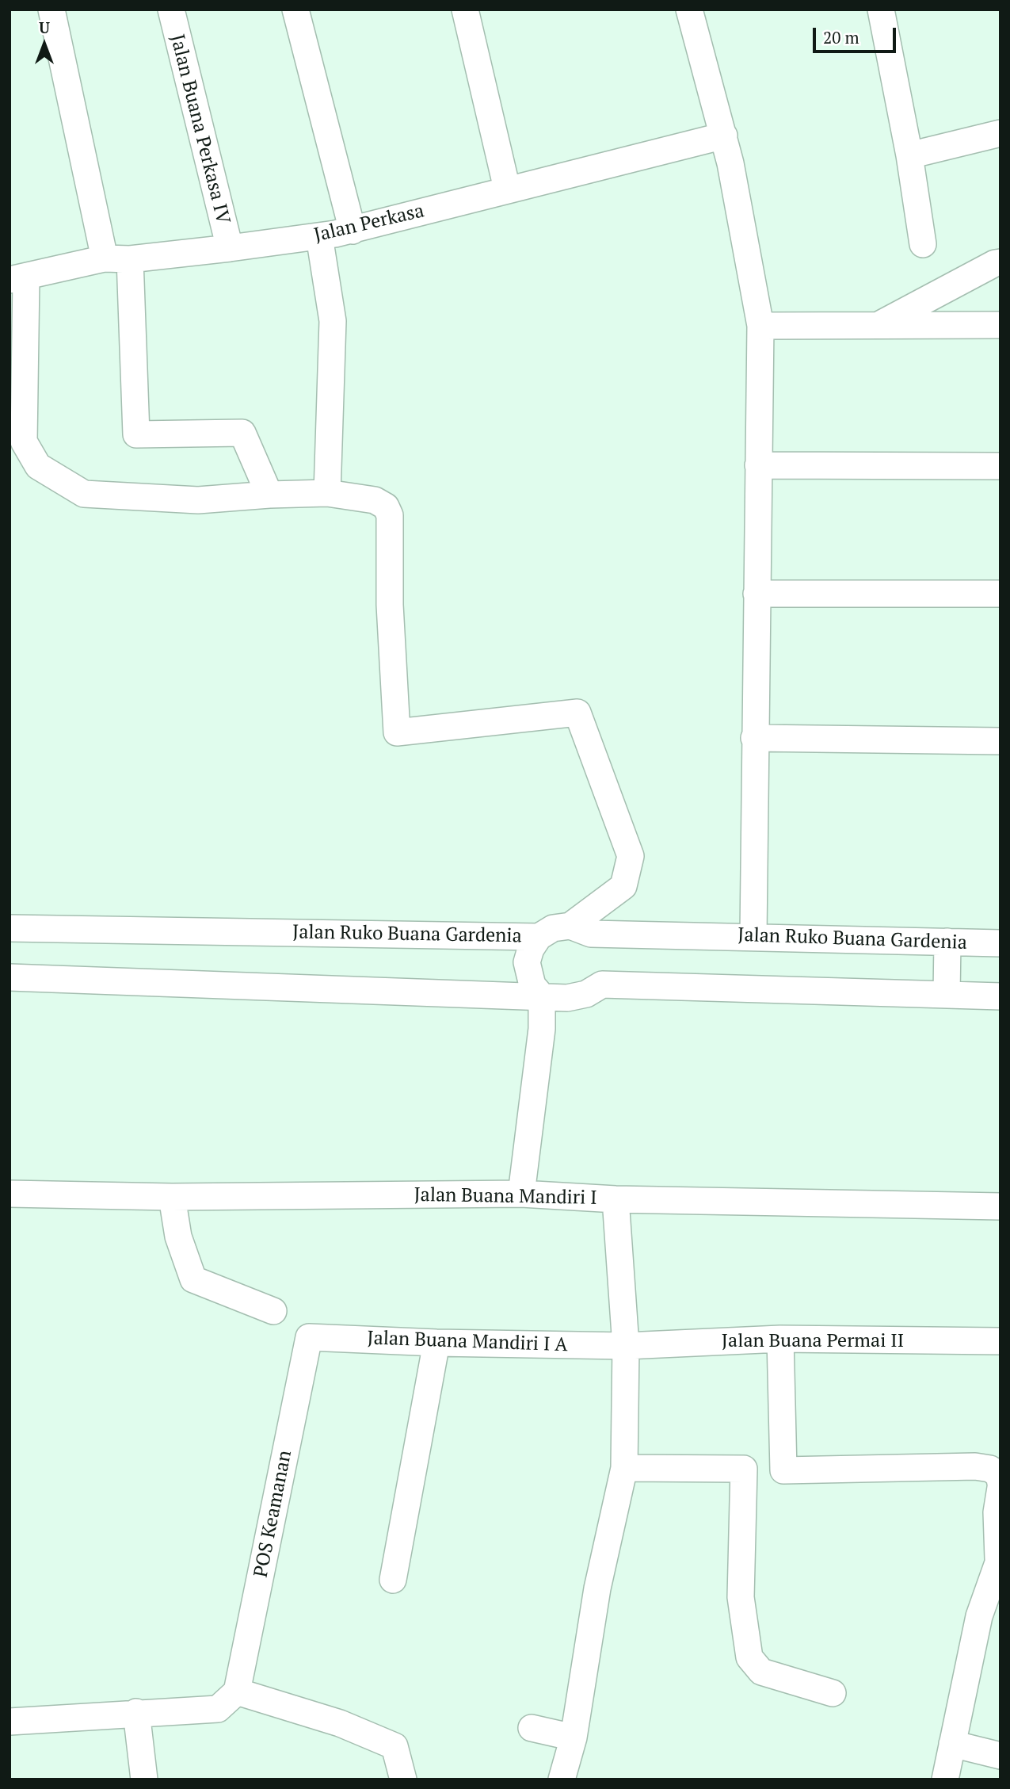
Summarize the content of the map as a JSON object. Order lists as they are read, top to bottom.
{
  "streets": {
    "street": [
      "Jalan Buana Perkasa IV",
      "Jalan Perkasa",
      "Jalan Ruko Buana Gardenia",
      "Jalan Buana Mandiri I",
      "Jalan Buana Permai II",
      "Jalan Buana Mandiri I A",
      "POS Keamanan"
    ]
  },
  "crossings": [
    ["Jalan Buana Perkasa IV", "Jalan Perkasa"],
    ["Jalan Buana Permai II", "Jalan Buana Mandiri I A"],
    ["Jalan Buana Mandiri I A", "POS Keamanan"]
  ],
  "scale_bar": "20 m",
  "north": "top"
}
